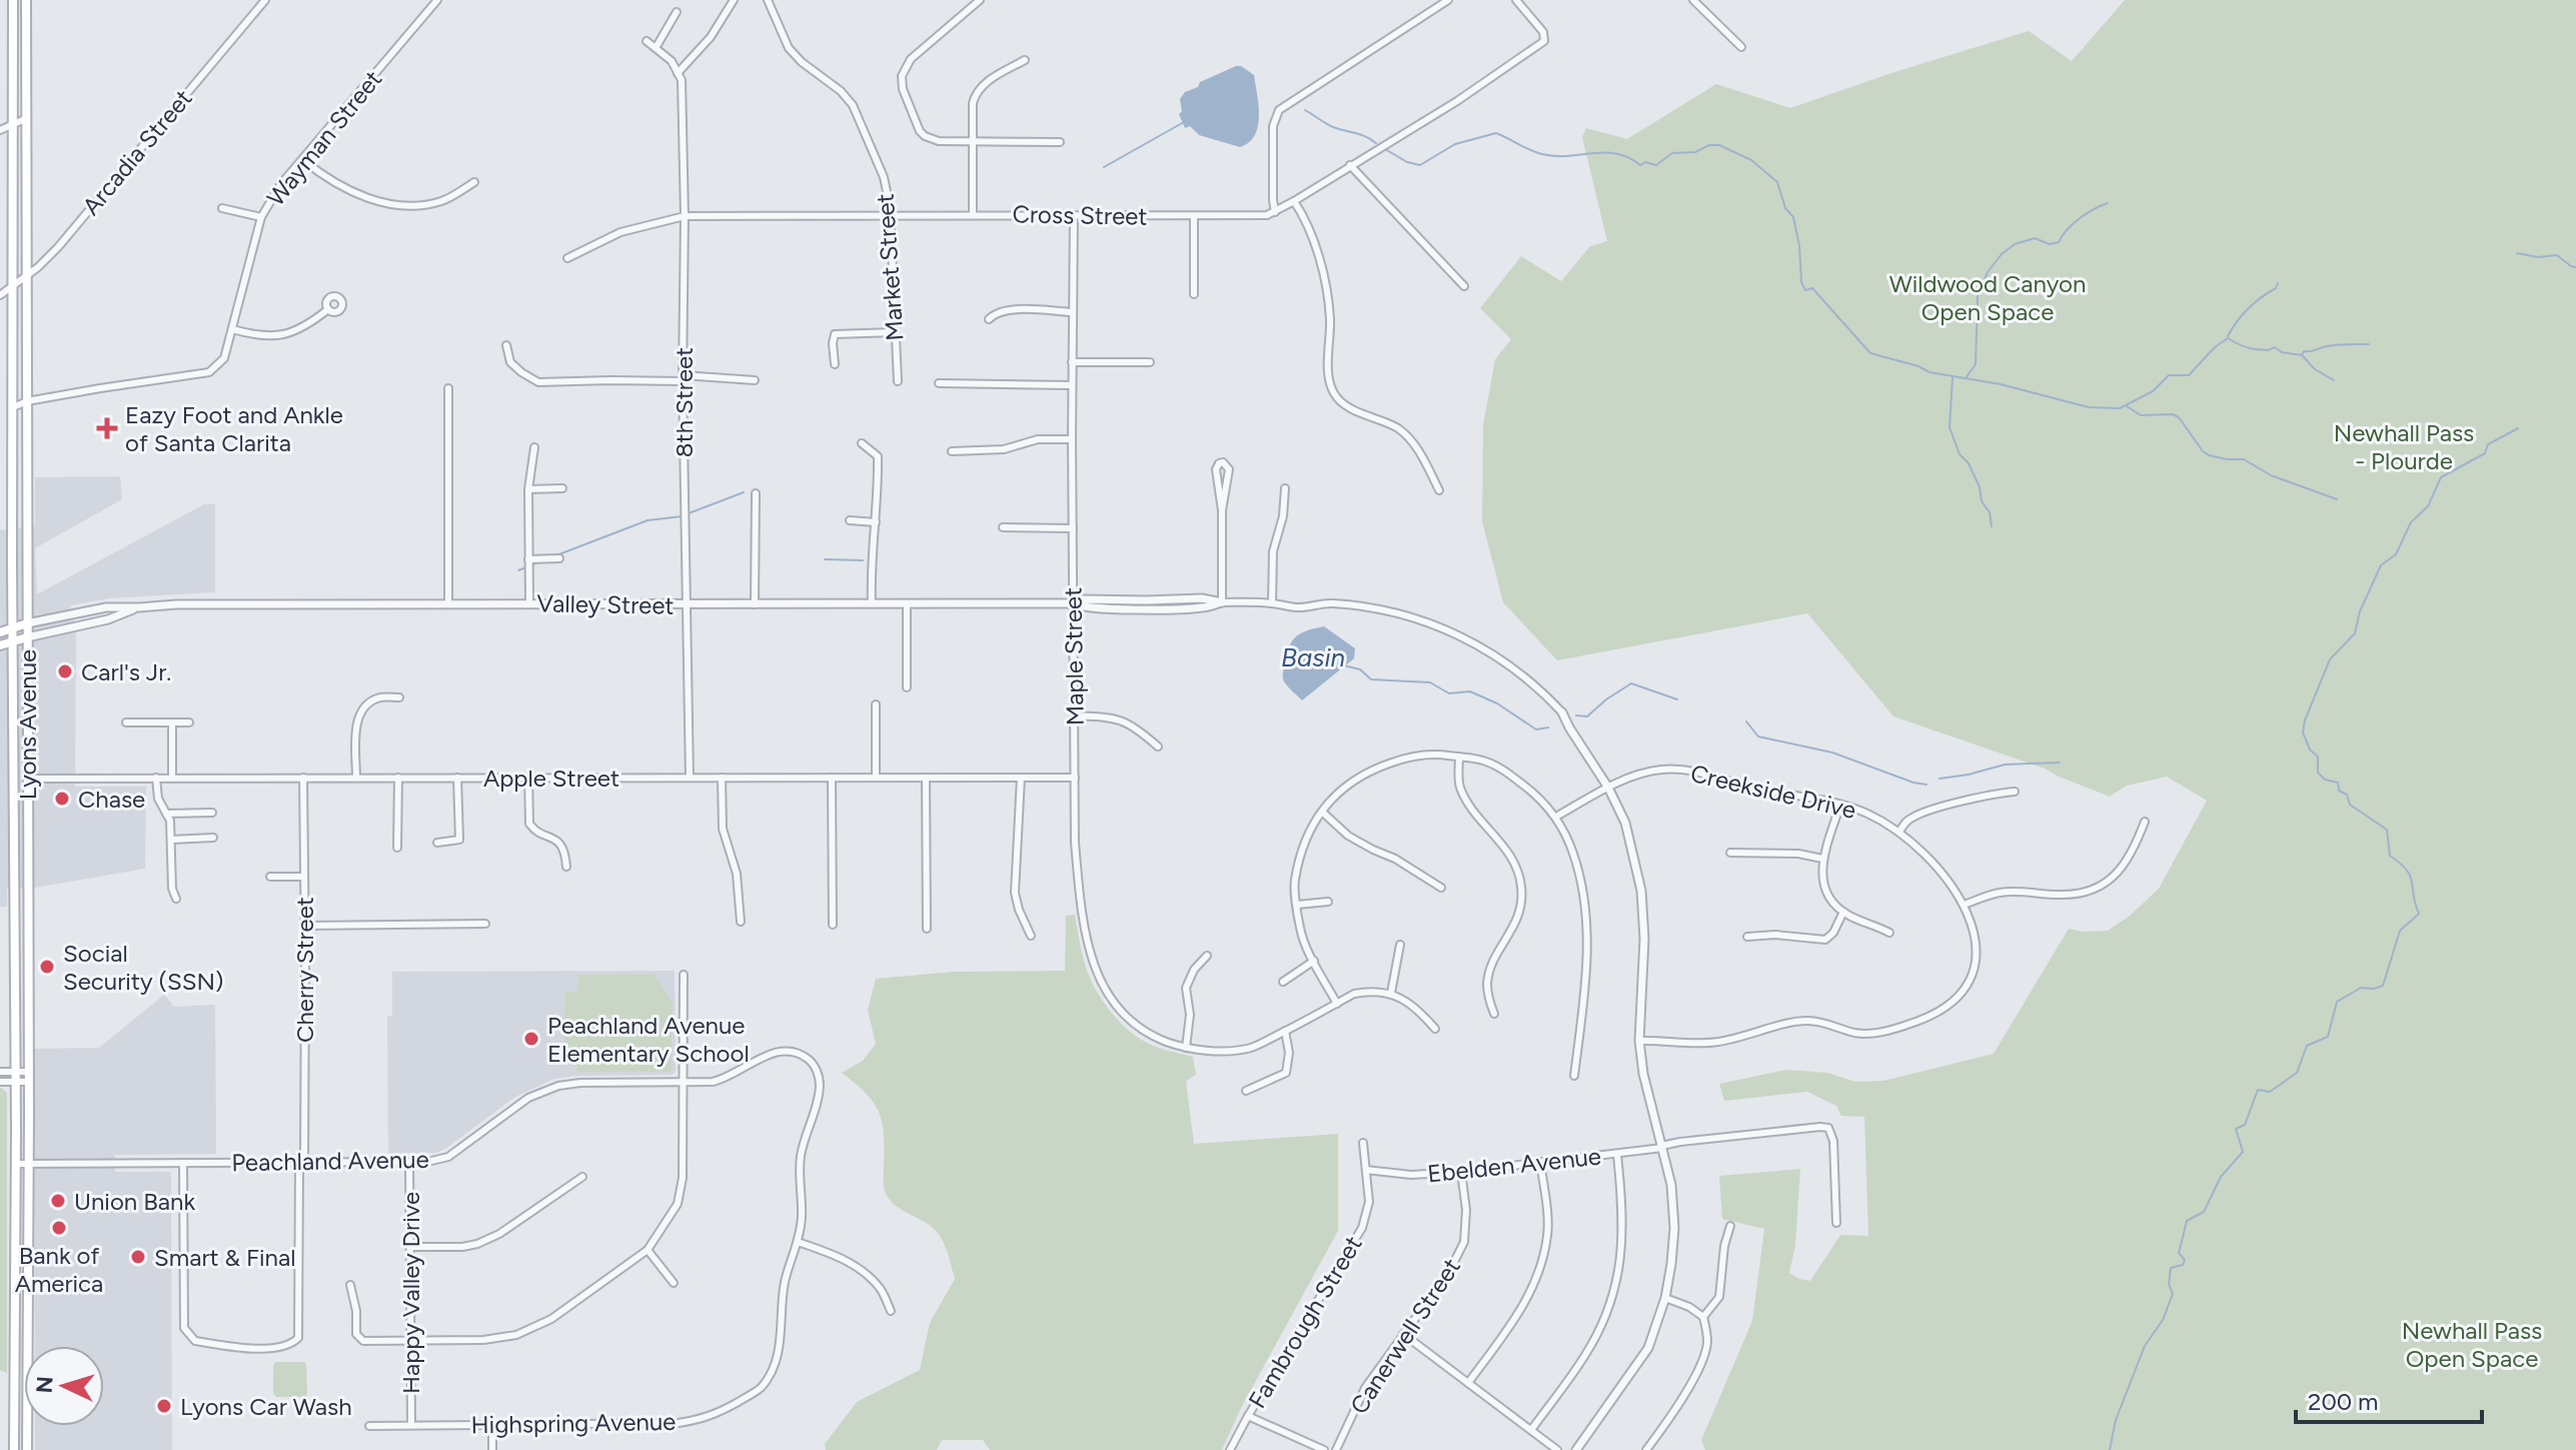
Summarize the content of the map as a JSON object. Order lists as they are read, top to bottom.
{
  "streets": {
    "main road": ["Lyons Avenue"],
    "street": [
      "Wayman Street",
      "Arcadia Street",
      "Cross Street",
      "Market Street",
      "8th Street",
      "Valley Street",
      "Maple Street",
      "Apple Street",
      "Creekside Drive",
      "Cherry Street",
      "Peachland Avenue",
      "Ebelden Avenue",
      "Happy Valley Drive",
      "Fambrough Street",
      "Canerwell Street",
      "Highspring Avenue"
    ]
  },
  "crossings": [
    ["Wayman Street", "Lyons Avenue"],
    ["Arcadia Street", "Lyons Avenue"],
    ["Cross Street", "Market Street"],
    ["Cross Street", "8th Street"],
    ["Cross Street", "Maple Street"],
    ["8th Street", "Valley Street"],
    ["8th Street", "Apple Street"],
    ["Valley Street", "Maple Street"],
    ["Valley Street", "Lyons Avenue"],
    ["Maple Street", "Apple Street"],
    ["Lyons Avenue", "Apple Street"],
    ["Lyons Avenue", "Peachland Avenue"],
    ["Apple Street", "Cherry Street"],
    ["Cherry Street", "Peachland Avenue"],
    ["Peachland Avenue", "Happy Valley Drive"],
    ["Peachland Avenue", "Highspring Avenue"],
    ["Ebelden Avenue", "Fambrough Street"],
    ["Ebelden Avenue", "Canerwell Street"],
    ["Happy Valley Drive", "Highspring Avenue"]
  ],
  "water": ["Basin"],
  "parks": ["Wildwood Canyon Open Space", "Newhall Pass - Plourde", "Newhall Pass Open Space"],
  "places": {
    "health": ["Eazy Foot and Ankle of Santa Clarita"],
    "other": [
      "Carl's Jr.",
      "Chase",
      "Social Security (SSN)",
      "Peachland Avenue Elementary School",
      "Union Bank",
      "Bank of America",
      "Smart & Final",
      "Lyons Car Wash"
    ]
  },
  "scale_bar": "200 m",
  "north": "left"
}
